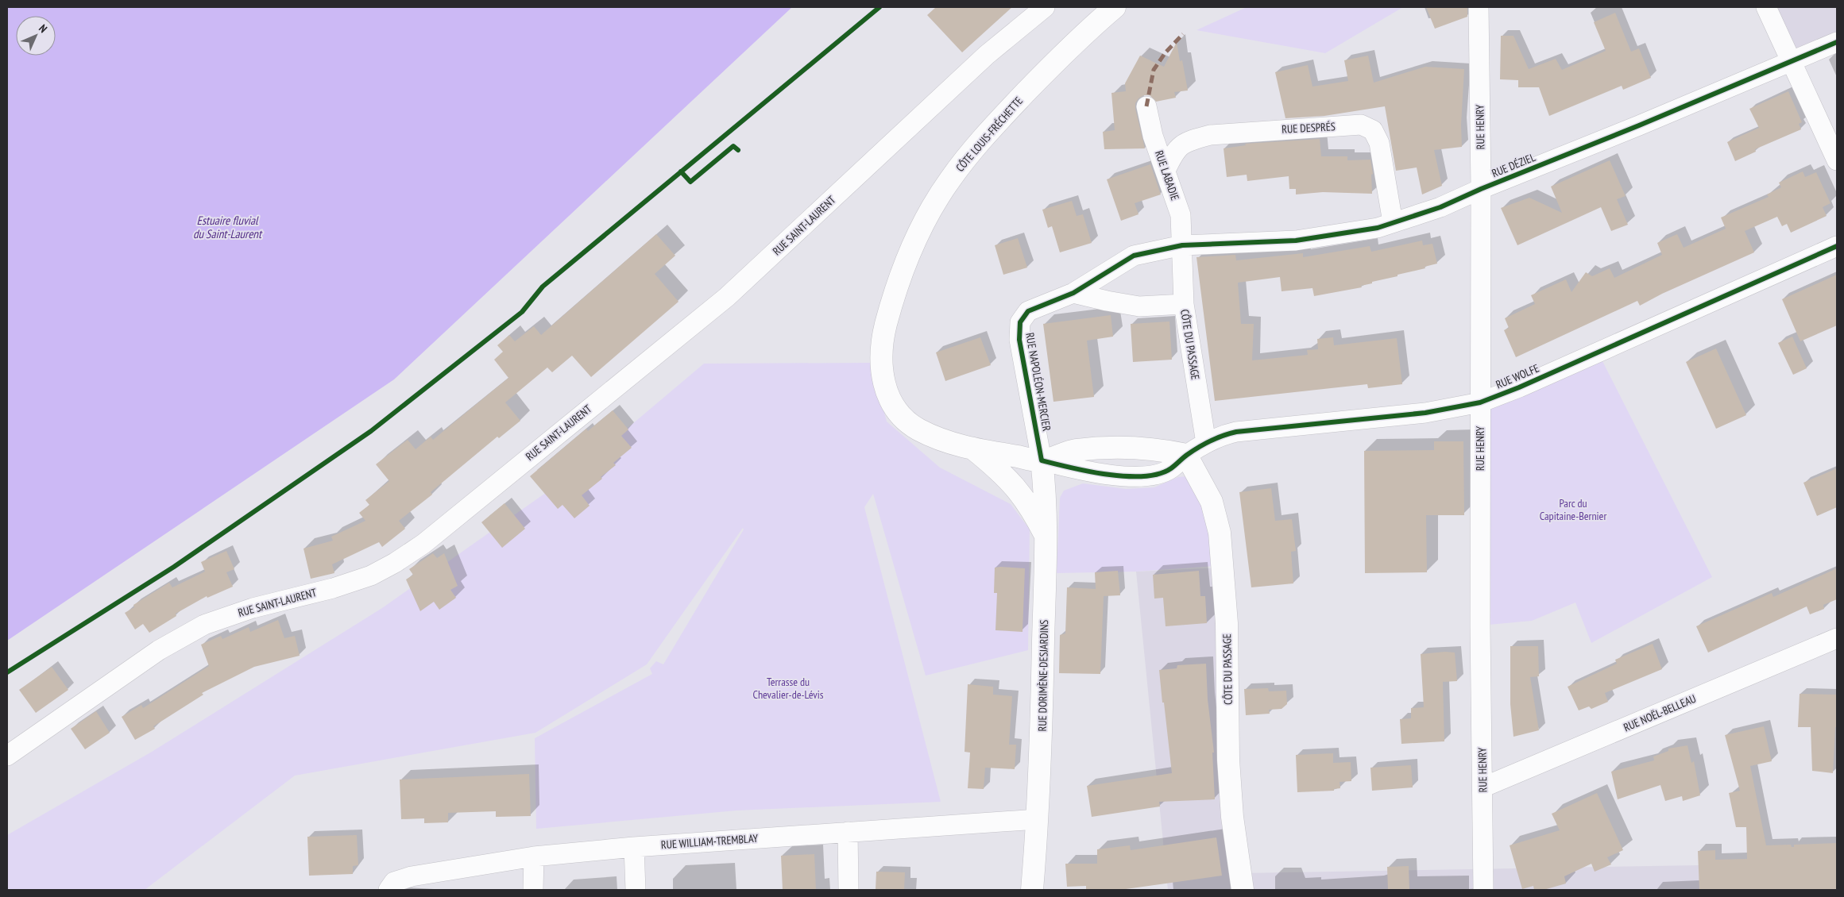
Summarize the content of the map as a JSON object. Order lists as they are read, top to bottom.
{
  "streets": {
    "main road": ["CÔTE LOUIS-FRÉCHETTE", "CÔTE DU PASSAGE", "RUE DORIMÈNE-DESJARDINS"],
    "street": [
      "RUE HENRY",
      "RUE DESPRÉS",
      "RUE DÉZIEL",
      "RUE LABADIE",
      "RUE SAINT-LAURENT",
      "RUE WOLFE",
      "RUE NAPOLÉON-MERCIER",
      "RUE NOËL-BELLEAU",
      "RUE WILLIAM-TREMBLAY"
    ]
  },
  "crossings": [
    ["RUE HENRY", "RUE DÉZIEL"],
    ["RUE HENRY", "RUE WOLFE"],
    ["RUE HENRY", "RUE NOËL-BELLEAU"],
    ["RUE DESPRÉS", "RUE DÉZIEL"],
    ["RUE DESPRÉS", "RUE LABADIE"],
    ["CÔTE LOUIS-FRÉCHETTE", "CÔTE DU PASSAGE"],
    ["CÔTE LOUIS-FRÉCHETTE", "RUE WOLFE"],
    ["CÔTE LOUIS-FRÉCHETTE", "RUE NAPOLÉON-MERCIER"],
    ["CÔTE LOUIS-FRÉCHETTE", "RUE DORIMÈNE-DESJARDINS"],
    ["RUE DÉZIEL", "RUE LABADIE"],
    ["RUE DÉZIEL", "CÔTE DU PASSAGE"],
    ["RUE DÉZIEL", "RUE NAPOLÉON-MERCIER"],
    ["RUE LABADIE", "CÔTE DU PASSAGE"],
    ["RUE LABADIE", "RUE NAPOLÉON-MERCIER"],
    ["CÔTE DU PASSAGE", "RUE WOLFE"],
    ["CÔTE DU PASSAGE", "RUE NAPOLÉON-MERCIER"],
    ["RUE NAPOLÉON-MERCIER", "RUE DORIMÈNE-DESJARDINS"],
    ["RUE DORIMÈNE-DESJARDINS", "RUE WILLIAM-TREMBLAY"]
  ],
  "water": ["Estuaire fluvial du Saint-Laurent"],
  "parks": ["Parc du Capitaine-Bernier", "Terrasse du Chevalier-de-Lévis"],
  "north": "top right"
}
